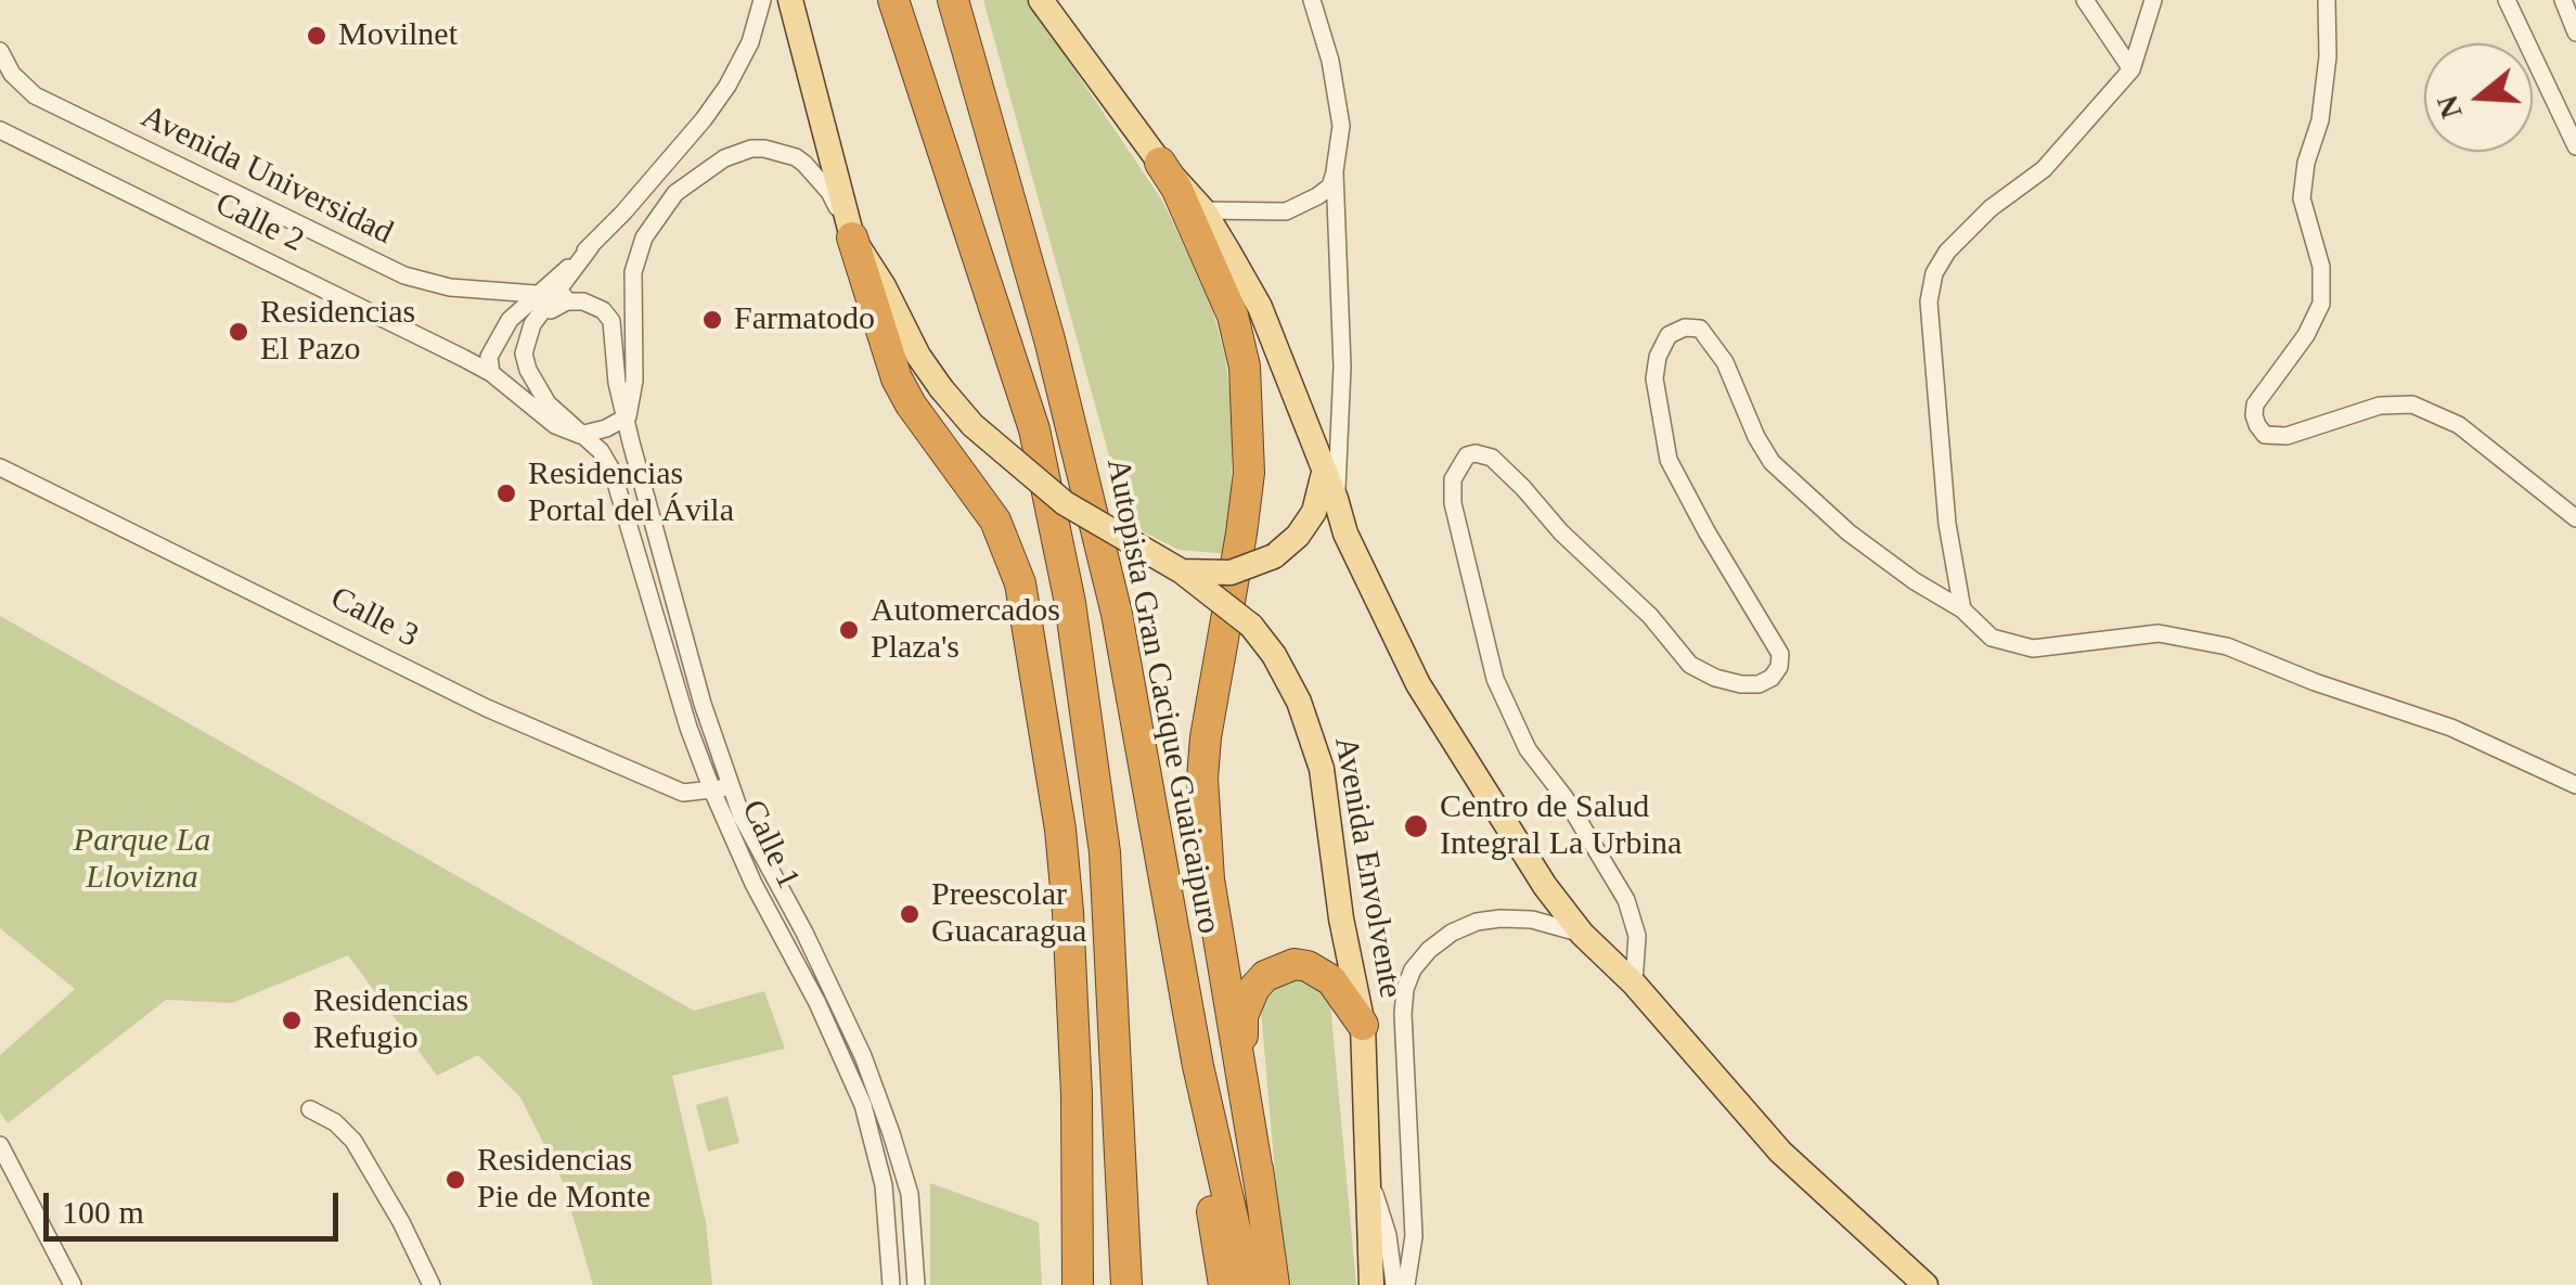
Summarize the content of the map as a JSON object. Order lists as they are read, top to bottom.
{
  "streets": {
    "highway": ["Autopista Gran Cacique Guaicaipuro"],
    "main road": ["Avenida Envolvente"],
    "street": [
      "Avenida Universidad",
      "Calle 2",
      "Calle 3",
      "Calle 1"
    ]
  },
  "crossings": [
    ["Avenida Universidad", "Calle 2"],
    ["Avenida Universidad", "Calle 1"],
    ["Calle 2", "Calle 1"],
    ["Calle 3", "Calle 1"]
  ],
  "parks": ["Parque La Llovizna"],
  "places": [
    "Movilnet",
    "Farmatodo",
    "Residencias El Pazo",
    "Residencias Portal del Ávila",
    "Automercados Plaza's",
    "Centro de Salud Integral La Urbina",
    "Preescolar Guacaragua",
    "Residencias Refugio",
    "Residencias Pie de Monte"
  ],
  "scale_bar": "100 m",
  "north": "left"
}
